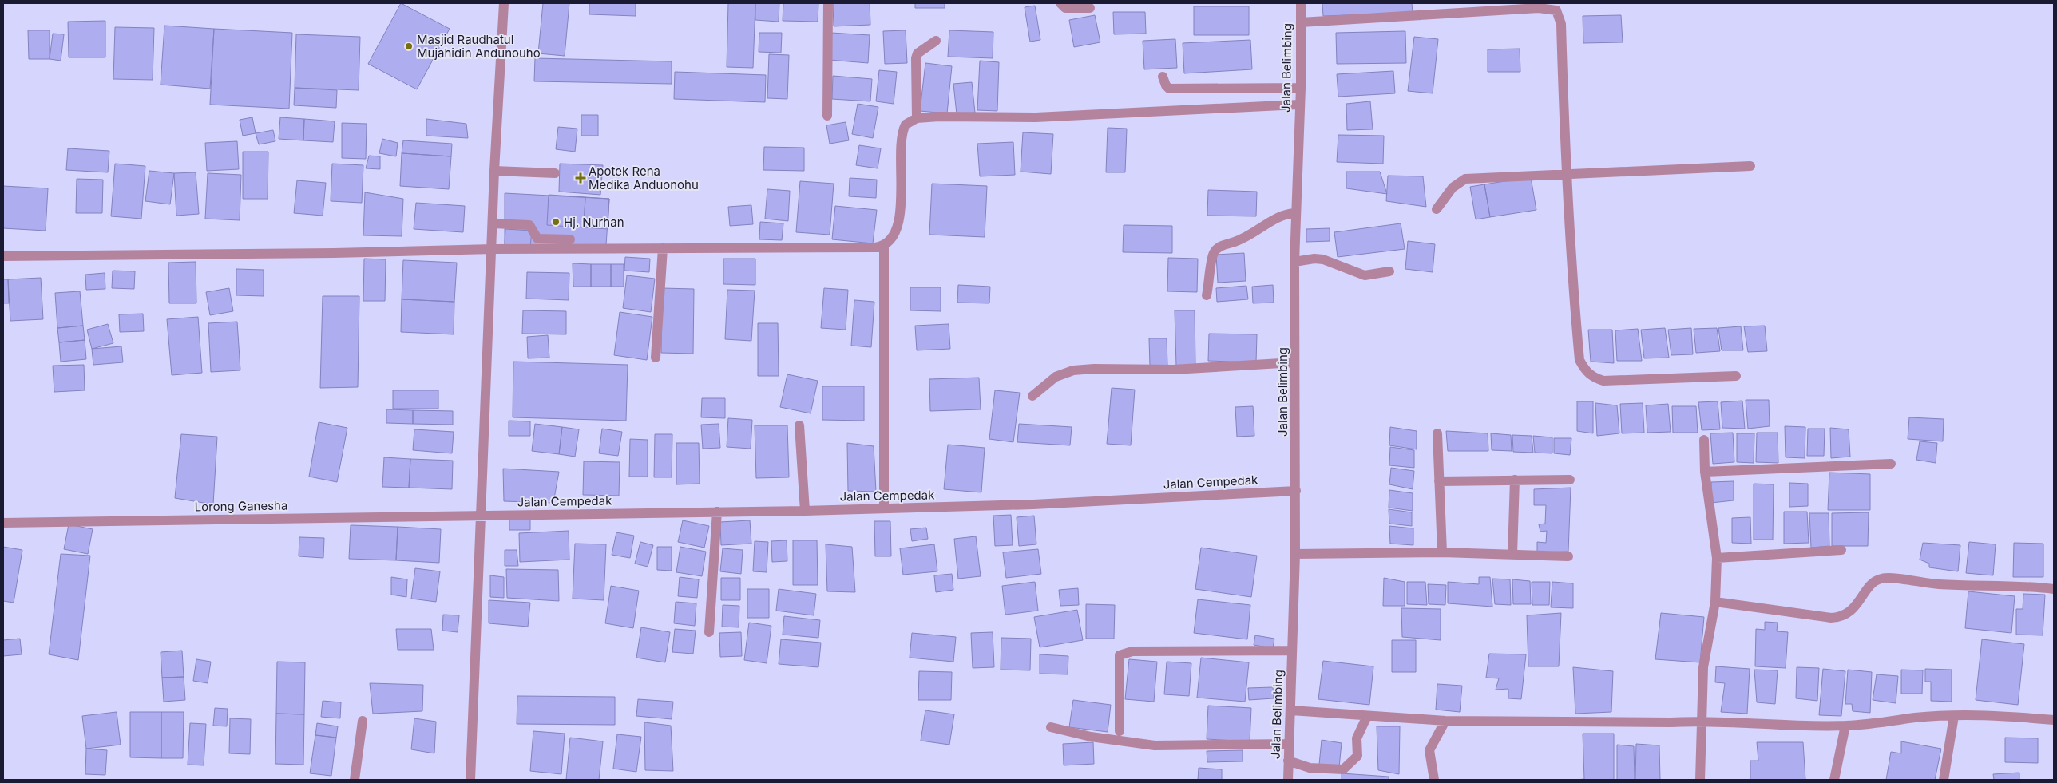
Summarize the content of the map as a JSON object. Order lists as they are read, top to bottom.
{
  "streets": {
    "street": ["Jalan Belimbing", "Jalan Cempedak", "Lorong Ganesha"]
  },
  "crossings": [
    ["Jalan Belimbing", "Jalan Cempedak"],
    ["Jalan Cempedak", "Lorong Ganesha"]
  ],
  "places": {
    "other": ["Masjid Raudhatul Mujahidin Andunouho", "Hj. Nurhan"],
    "health": ["Apotek Rena Medika Anduonohu"]
  }
}
